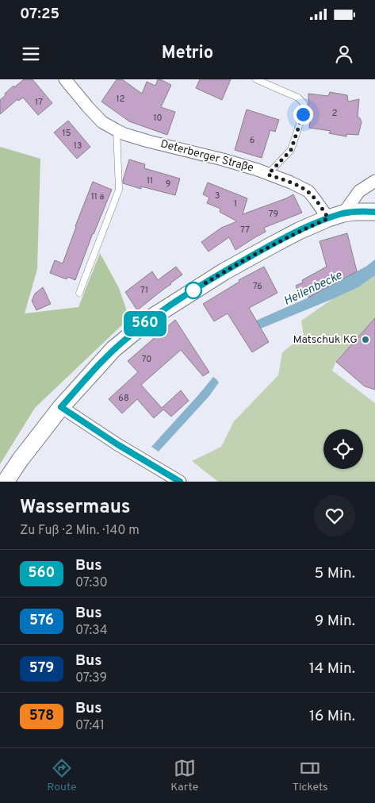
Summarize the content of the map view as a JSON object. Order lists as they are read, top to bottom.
{
  "streets": {
    "street": ["Deterberger Straße"]
  },
  "water": ["Heilenbecke"],
  "places": ["Matschuk KG"],
  "lines": ["bus line 560"],
  "house_numbers": [
    "12",
    "17",
    "2",
    "10",
    "15",
    "6",
    "13",
    "11",
    "9",
    "3",
    "11 a",
    "1",
    "79",
    "77",
    "76",
    "71",
    "70",
    "68"
  ],
  "page": {
    "status": "07:25",
    "header": "Metrio",
    "on_map": "560",
    "heading": ["Wassermaus", "Zu Fuß · 2 Min. · 140 m"],
    "list": [
      {
        "mark": "560",
        "name": "Bus",
        "note": "07:30",
        "value": "5 Min."
      },
      {
        "mark": "576",
        "name": "Bus",
        "note": "07:34",
        "value": "9 Min."
      },
      {
        "mark": "579",
        "name": "Bus",
        "note": "07:39",
        "value": "14 Min."
      },
      {
        "mark": "578",
        "name": "Bus",
        "note": "07:41",
        "value": "16 Min."
      }
    ],
    "tabs": ["Route", "Karte", "Tickets"]
  }
}
